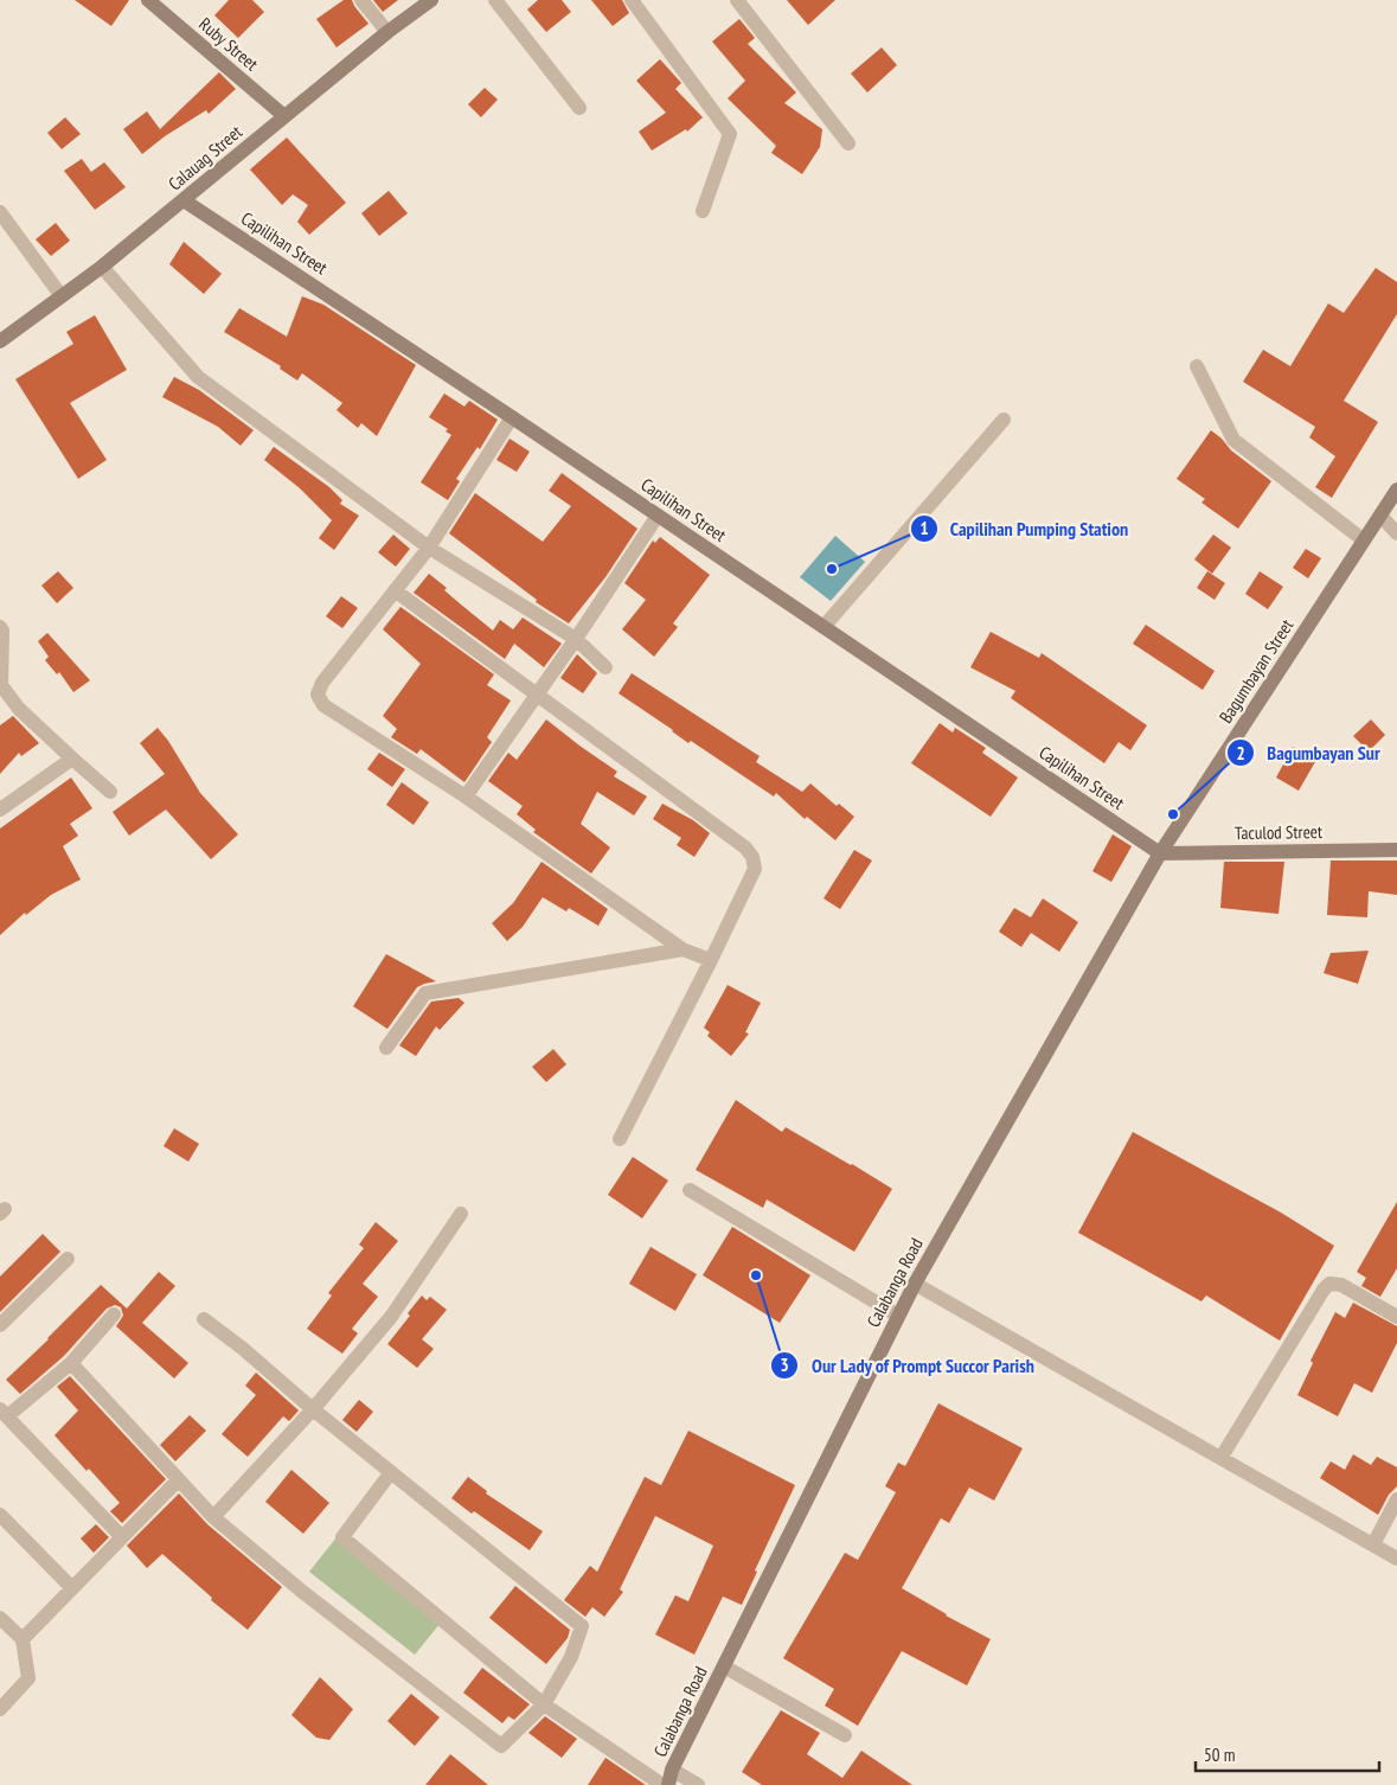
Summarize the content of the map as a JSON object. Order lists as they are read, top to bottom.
{
  "streets": {
    "street": [
      "Ruby Street",
      "Calauag Street",
      "Capilihan Street",
      "Bagumbayan Street",
      "Taculod Street",
      "Calabanga Road"
    ]
  },
  "crossings": [
    ["Ruby Street", "Calauag Street"],
    ["Calauag Street", "Capilihan Street"],
    ["Capilihan Street", "Bagumbayan Street"],
    ["Capilihan Street", "Taculod Street"],
    ["Bagumbayan Street", "Taculod Street"],
    ["Bagumbayan Street", "Calabanga Road"]
  ],
  "places": ["Capilihan Pumping Station", "Bagumbayan Sur", "Our Lady of Prompt Succor Parish"],
  "scale_bar": "50 m"
}
